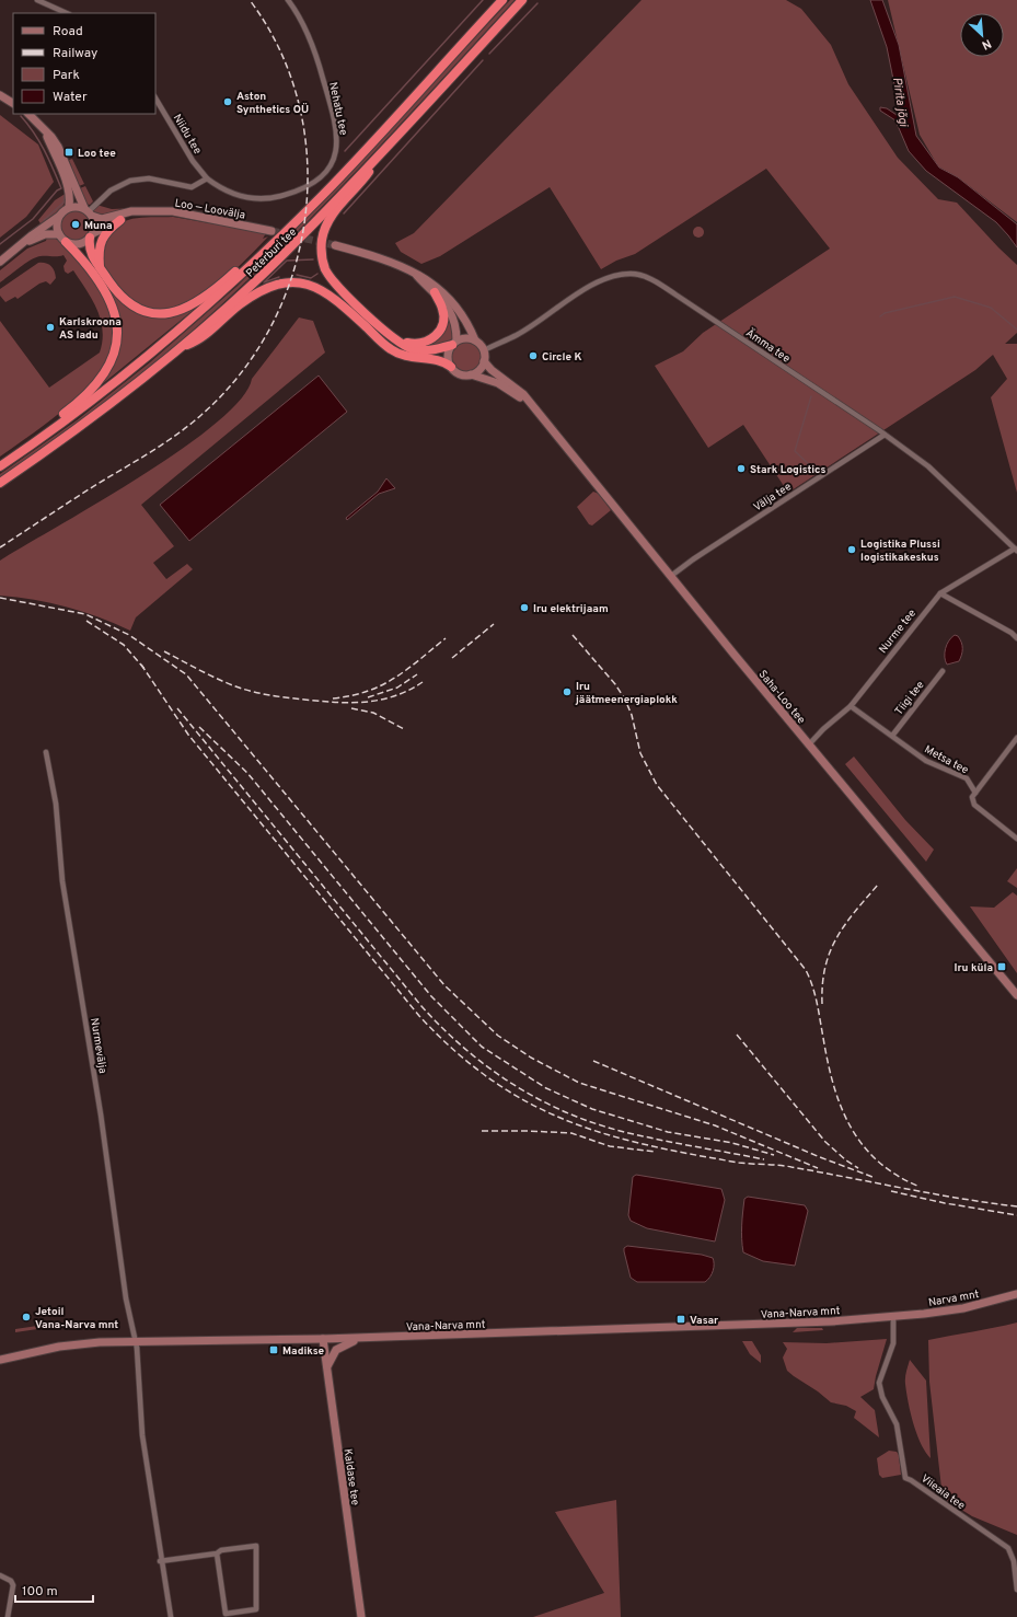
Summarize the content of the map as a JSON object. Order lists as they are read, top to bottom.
{
  "streets": {
    "highway": ["Peterburi tee"],
    "main road": [
      "Loo — Loovälja",
      "Saha-Loo tee",
      "Narva mnt",
      "Vana-Narva mnt",
      "Kaldase tee"
    ],
    "street": [
      "Nehatu tee",
      "Niidu tee",
      "Ämma tee",
      "Välja tee",
      "Nurme tee",
      "Tiigi tee",
      "Metsa tee",
      "Nurmevälja",
      "Viieaia tee"
    ]
  },
  "crossings": [
    ["Nehatu tee", "Niidu tee"],
    ["Ämma tee", "Välja tee"],
    ["Ämma tee", "Nurme tee"],
    ["Ämma tee", "Saha-Loo tee"],
    ["Välja tee", "Saha-Loo tee"],
    ["Nurme tee", "Saha-Loo tee"],
    ["Nurme tee", "Metsa tee"],
    ["Tiigi tee", "Metsa tee"],
    ["Nurmevälja", "Vana-Narva mnt"],
    ["Narva mnt", "Vana-Narva mnt"],
    ["Narva mnt", "Viieaia tee"],
    ["Vana-Narva mnt", "Kaldase tee"],
    ["Vana-Narva mnt", "Viieaia tee"]
  ],
  "water": ["Pirita jõgi"],
  "places": {
    "other": [
      "Aston Synthetics OÜ",
      "Muna",
      "Karlskroona AS ladu",
      "Circle K",
      "Stark Logistics",
      "Logistika Plussi logistikakeskus",
      "Iru elektrijaam",
      "Iru jäätmeenergiaplokk",
      "Jetoil Vana-Narva mnt"
    ],
    "transit": [
      "Loo tee",
      "Iru küla",
      "Vasar",
      "Madikse"
    ]
  },
  "legend": [
    "Road",
    "Railway",
    "Park",
    "Water"
  ],
  "scale_bar": "100 m",
  "north": "bottom right"
}
